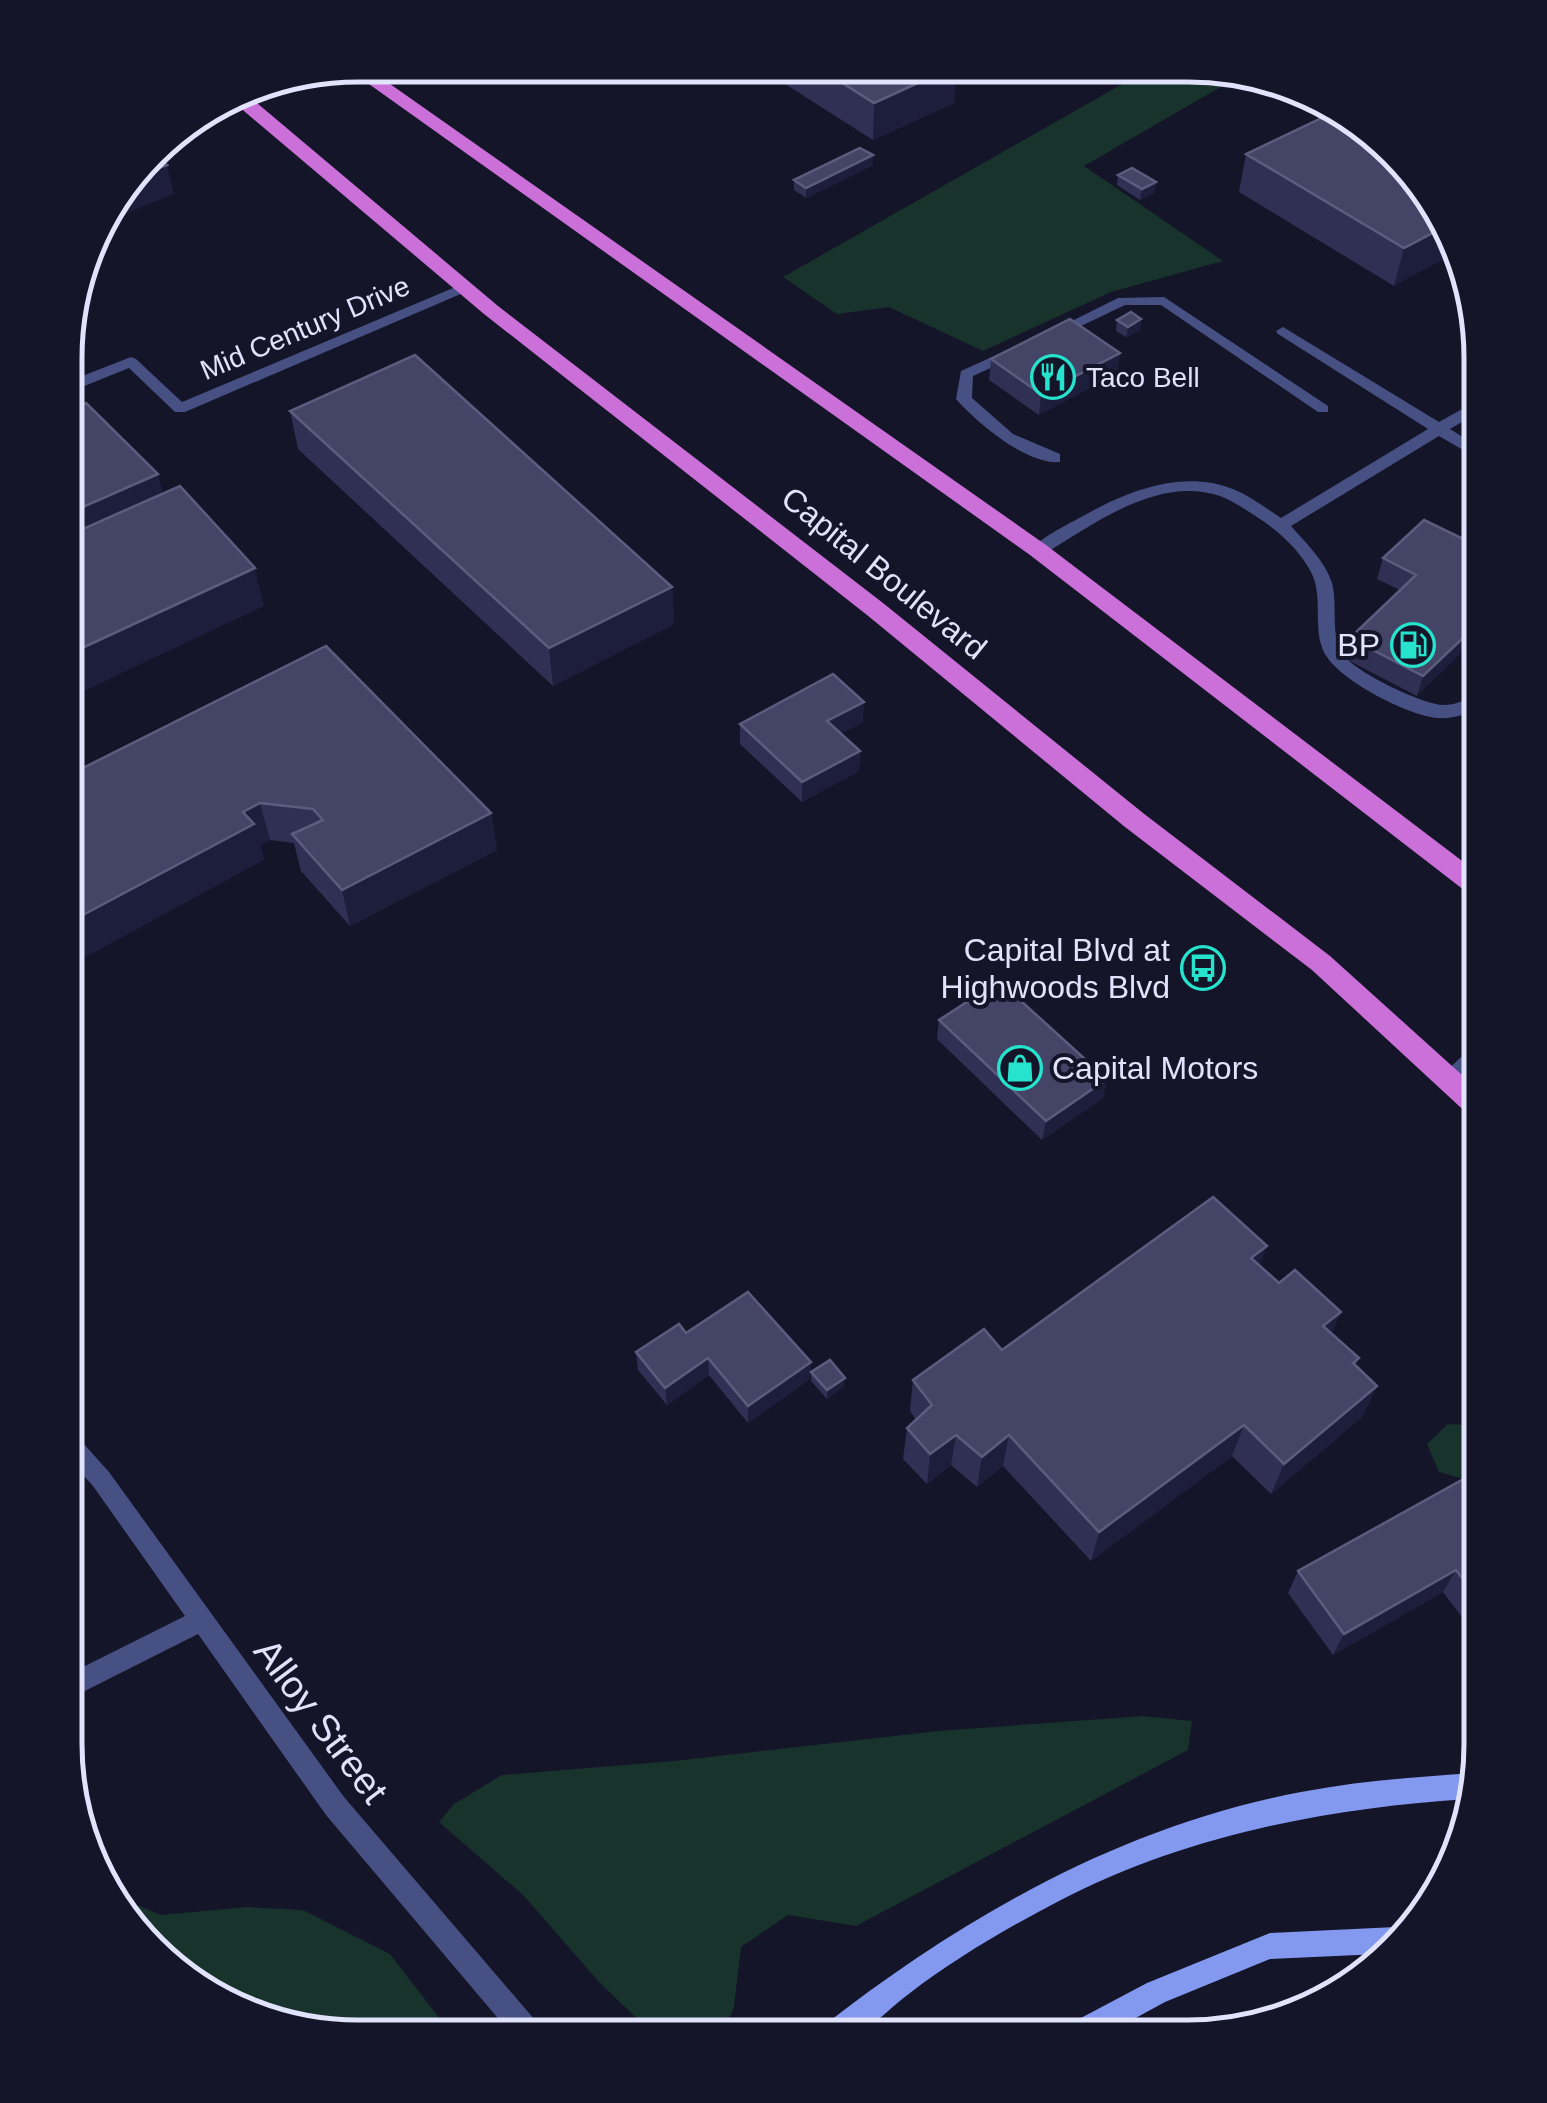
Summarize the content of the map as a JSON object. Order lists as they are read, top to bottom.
{
  "streets": {
    "highway": ["Capital Boulevard"],
    "street": ["Mid Century Drive", "Alloy Street"]
  },
  "crossings": [
    ["Mid Century Drive", "Capital Boulevard"]
  ],
  "places": {
    "restaurant": ["Taco Bell"],
    "fuel station": ["BP"],
    "bus stop": ["Capital Blvd at Highwoods Blvd"],
    "shop": ["Capital Motors"]
  }
}
